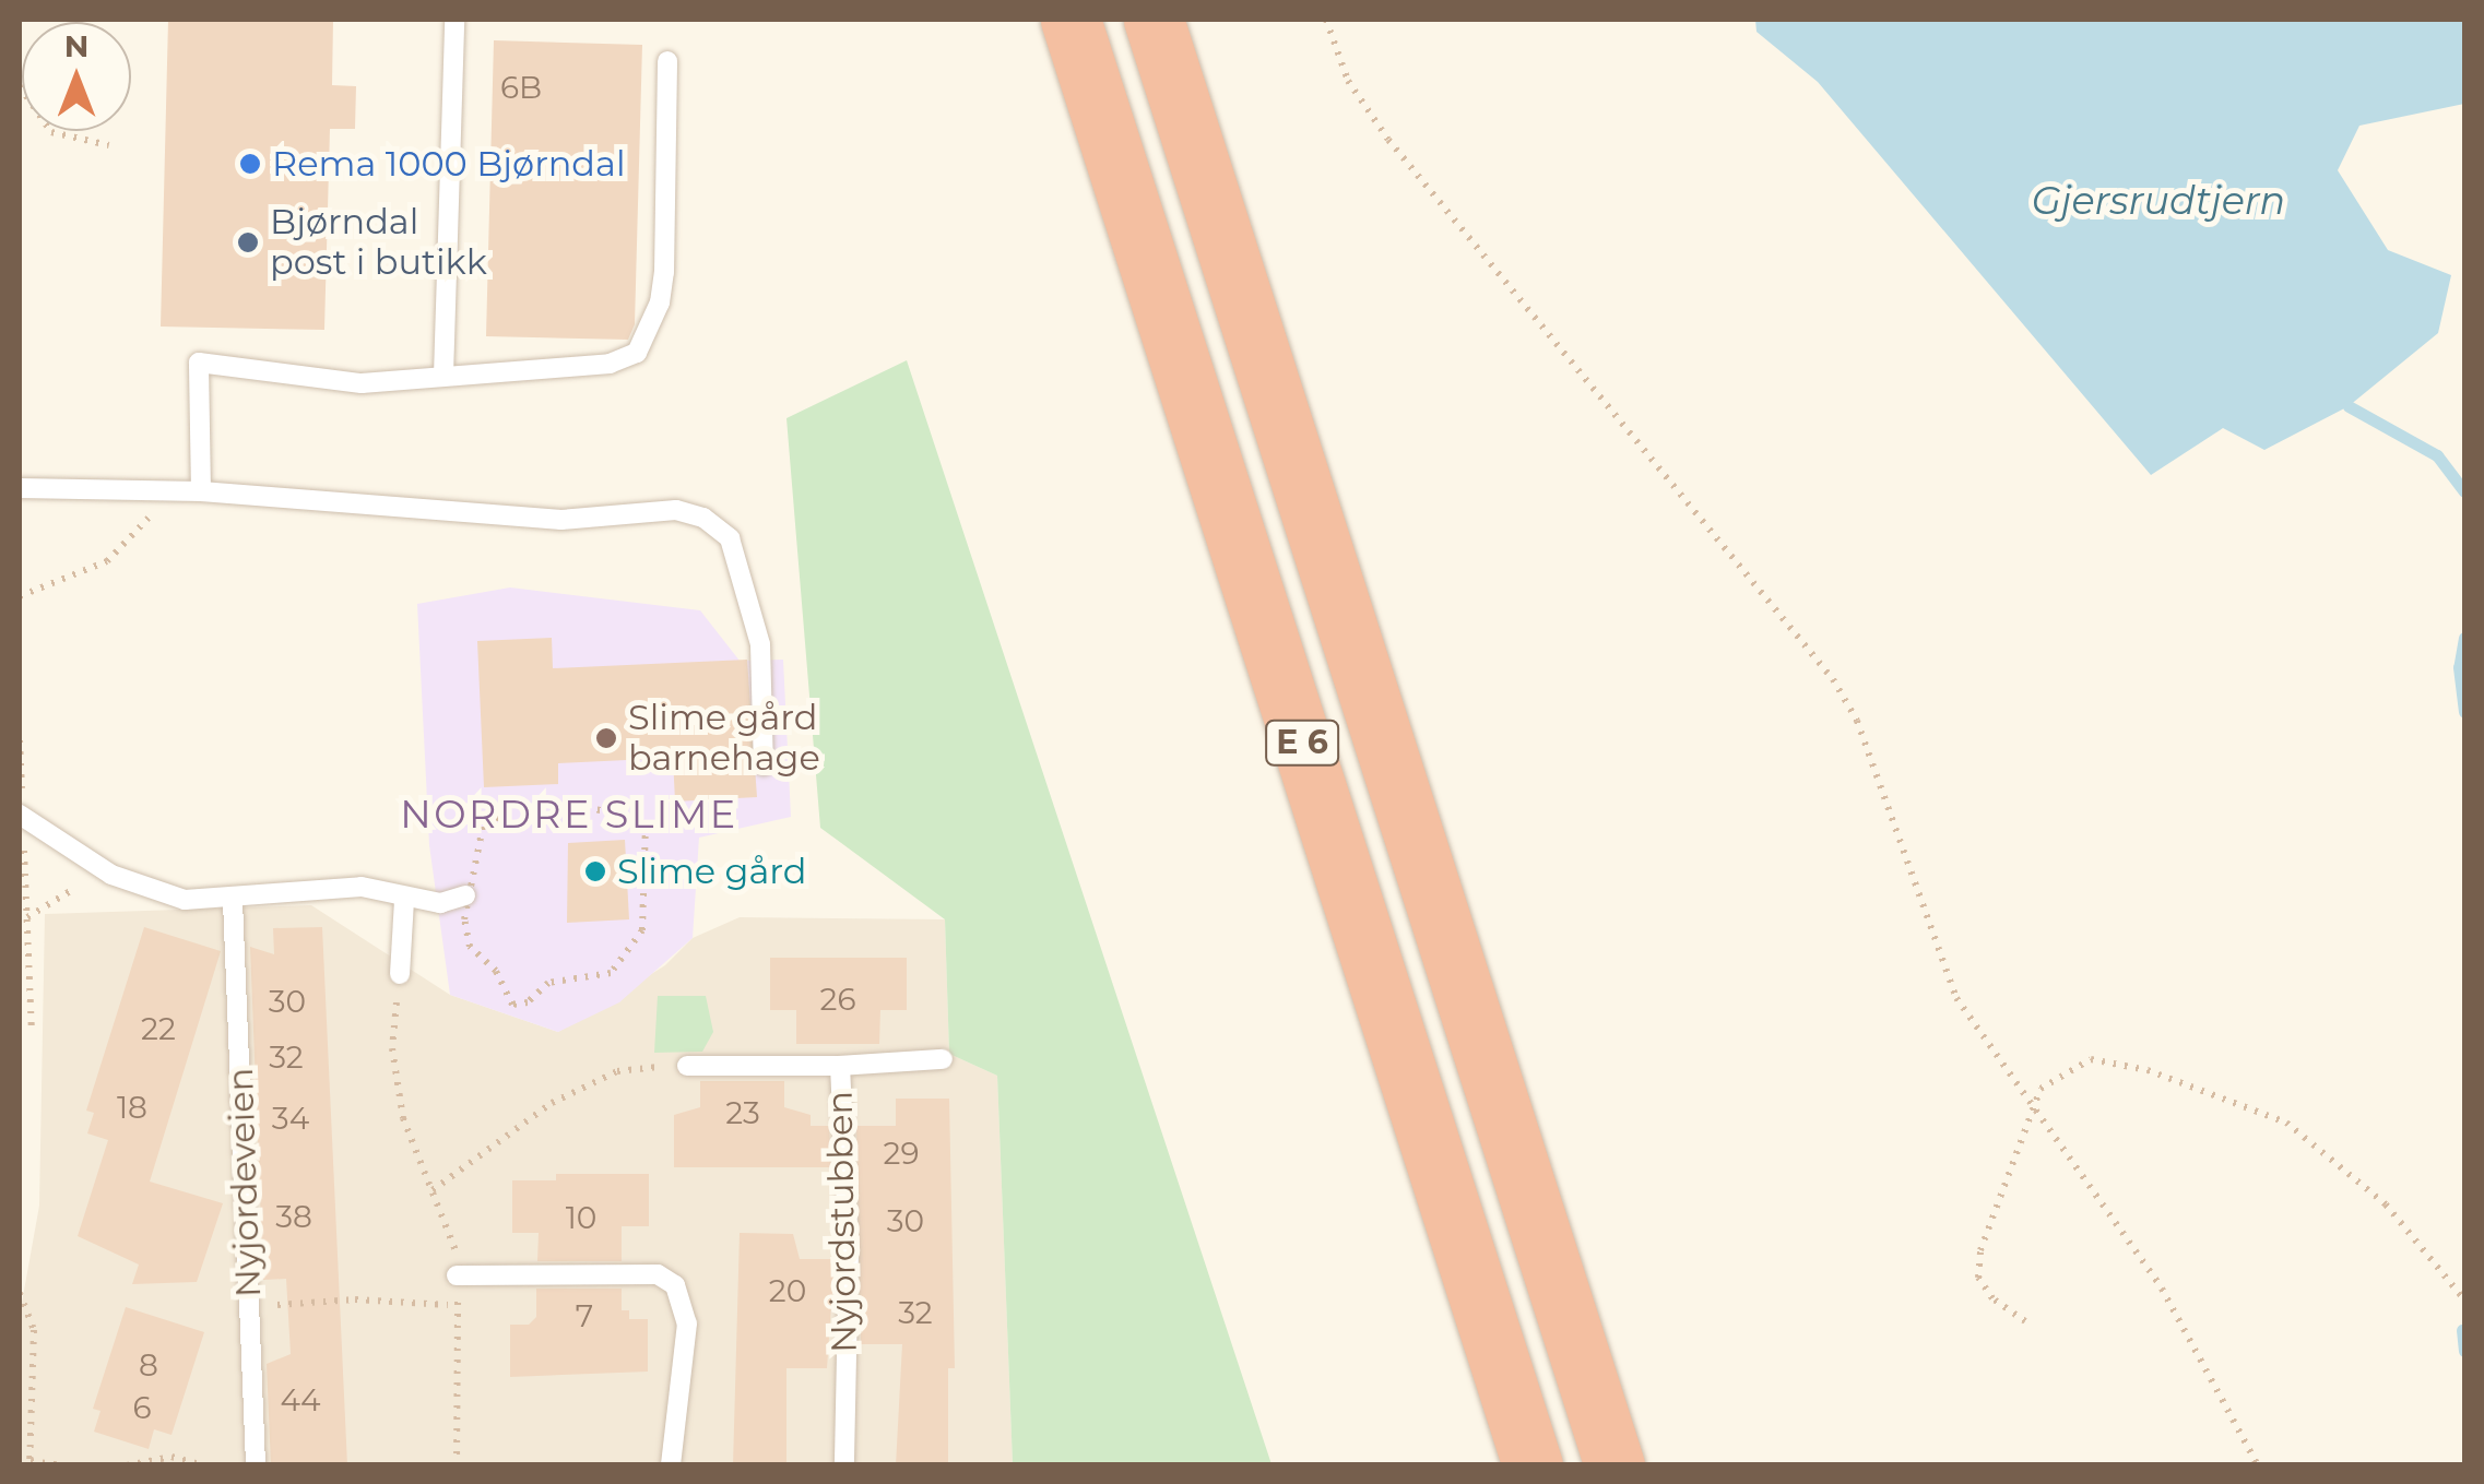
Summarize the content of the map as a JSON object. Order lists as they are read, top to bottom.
{
  "streets": {
    "highway": ["E 6"],
    "lane": ["Nyjordeveien", "Nyjordstubben"]
  },
  "districts": ["NORDRE SLIME"],
  "water": ["Gjersrudtjern"],
  "places": [
    "Rema 1000 Bjørndal",
    "Bjørndal post i butikk",
    "Slime gård barnehage",
    "Slime gård"
  ],
  "house_numbers": [
    "6B",
    "26",
    "30",
    "22",
    "32",
    "18",
    "23",
    "34",
    "29",
    "38",
    "10",
    "30",
    "20",
    "32",
    "7",
    "8",
    "44",
    "6"
  ],
  "north": "top"
}
